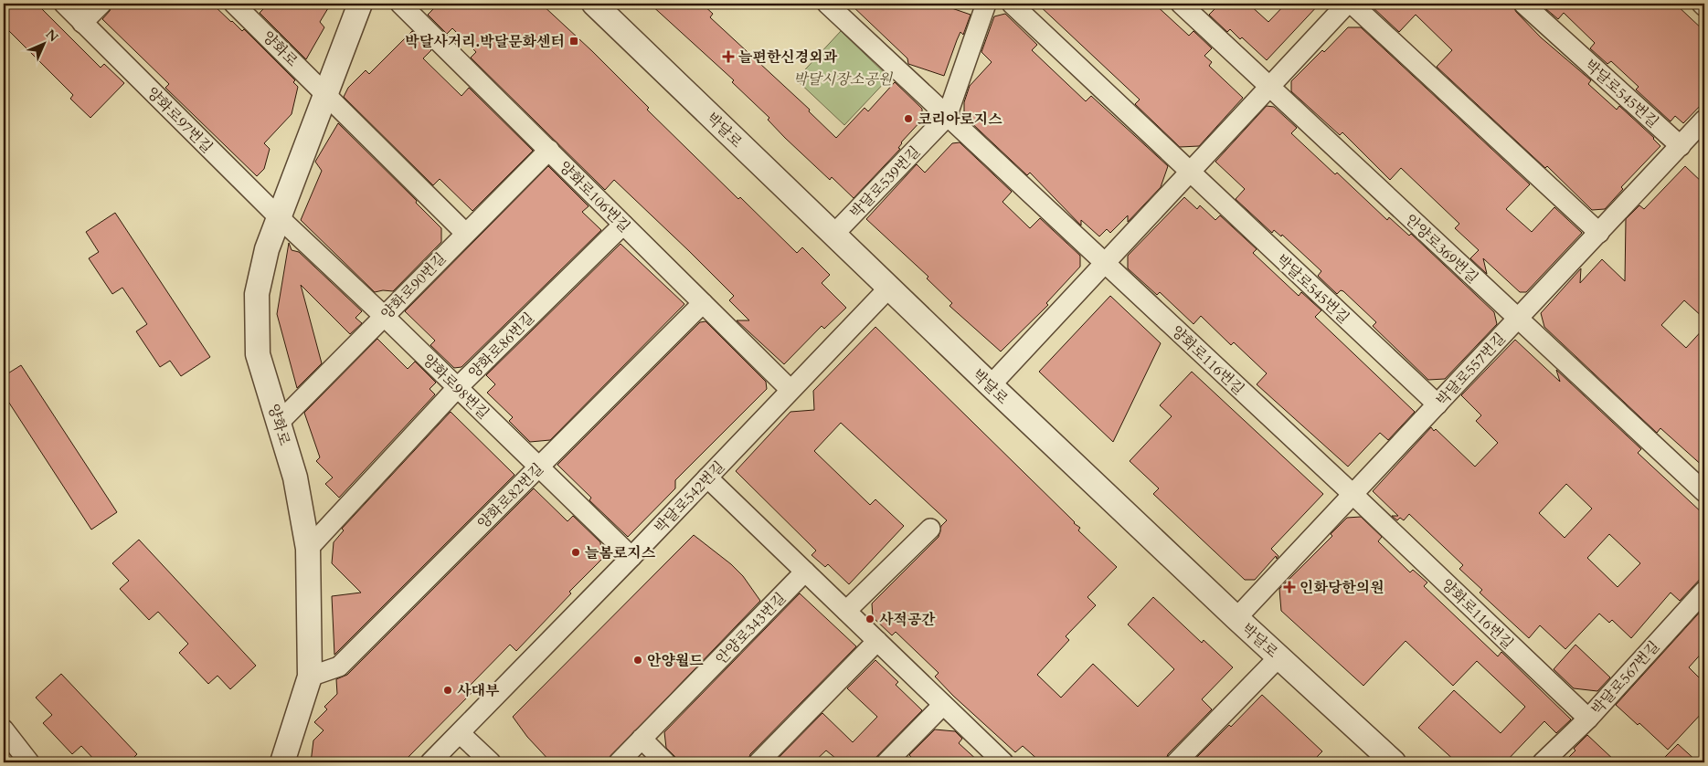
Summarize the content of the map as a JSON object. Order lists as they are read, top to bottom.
{
  "streets": {
    "street": [
      "양화로",
      "박달로545번길",
      "양화로97번길",
      "박달로",
      "박달로539번길",
      "양화로106번길",
      "안양로369번길",
      "양화로90번길",
      "양화로86번길",
      "양화로116번길",
      "박달로557번길",
      "양화로98번길",
      "양화로82번길",
      "박달로542번길",
      "안양로343번길",
      "박달로567번길"
    ]
  },
  "crossings": [
    ["양화로", "양화로97번길"],
    ["양화로", "양화로90번길"],
    ["양화로", "양화로86번길"],
    ["양화로", "양화로98번길"],
    ["양화로", "양화로82번길"],
    ["박달로545번길", "박달로557번길"],
    ["양화로97번길", "양화로98번길"],
    ["박달로", "박달로539번길"],
    ["박달로", "박달로557번길"],
    ["박달로", "박달로542번길"],
    ["박달로539번길", "양화로116번길"],
    ["양화로106번길", "양화로90번길"],
    ["양화로106번길", "양화로86번길"],
    ["양화로106번길", "양화로82번길"],
    ["양화로106번길", "박달로542번길"],
    ["안양로369번길", "박달로557번길"],
    ["양화로90번길", "양화로98번길"],
    ["양화로86번길", "양화로98번길"],
    ["양화로116번길", "박달로557번길"],
    ["양화로116번길", "박달로567번길"],
    ["양화로98번길", "양화로82번길"],
    ["양화로98번길", "박달로542번길"]
  ],
  "parks": ["박달시장소공원"],
  "places": {
    "transit": ["박달사거리.박달문화센터"],
    "health": ["늘편한신경외과", "인화당한의원"],
    "other": [
      "코리아로지스",
      "늘봄로지스",
      "사적공간",
      "안양월드",
      "사대부"
    ]
  },
  "north": "top right"
}
